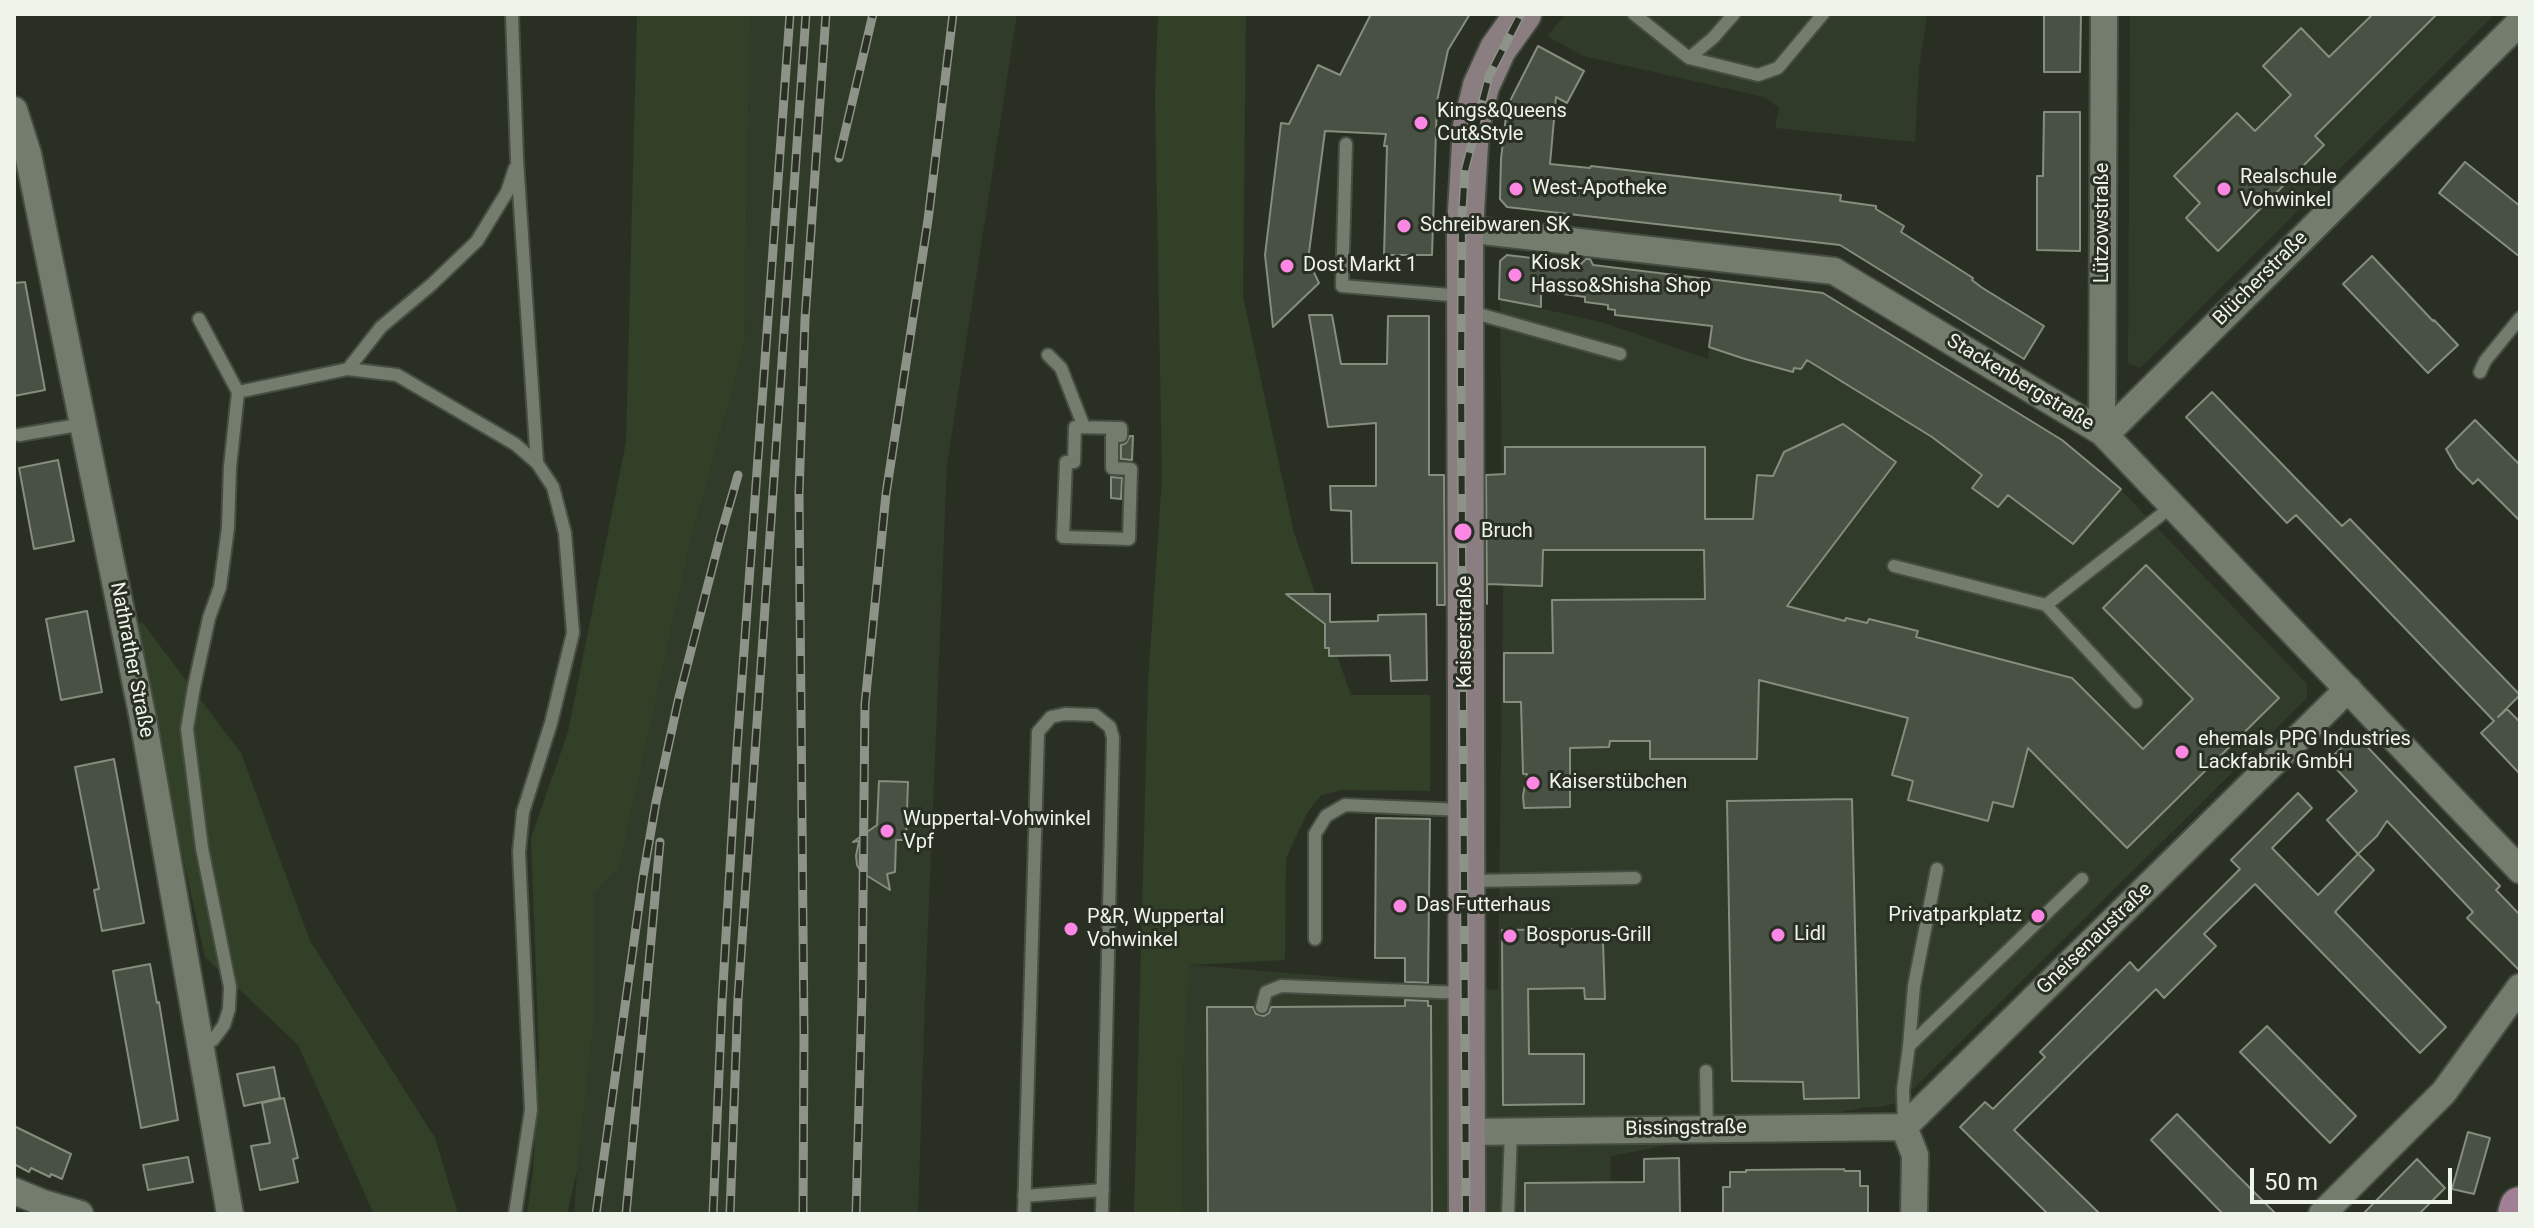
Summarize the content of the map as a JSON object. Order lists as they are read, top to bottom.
{
  "streets": {
    "main road": ["Kaiserstraße"],
    "street": [
      "Lützowstraße",
      "Blücherstraße",
      "Stackenbergstraße",
      "Nathrather Straße",
      "Gneisenaustraße",
      "Bissingstraße"
    ]
  },
  "crossings": [
    ["Lützowstraße", "Blücherstraße"],
    ["Lützowstraße", "Stackenbergstraße"],
    ["Blücherstraße", "Stackenbergstraße"],
    ["Stackenbergstraße", "Kaiserstraße"],
    ["Stackenbergstraße", "Gneisenaustraße"],
    ["Kaiserstraße", "Bissingstraße"],
    ["Gneisenaustraße", "Bissingstraße"]
  ],
  "places": [
    "Kings&Queens Cut&Style",
    "West-Apotheke",
    "Realschule Vohwinkel",
    "Schreibwaren SK",
    "Dost Markt 1",
    "Kiosk Hasso&Shisha Shop",
    "Bruch",
    "ehemals PPG Industries Lackfabrik GmbH",
    "Kaiserstübchen",
    "Wuppertal-Vohwinkel Vpf",
    "Das Futterhaus",
    "Privatparkplatz",
    "P&R, Wuppertal Vohwinkel",
    "Lidl",
    "Bosporus-Grill"
  ],
  "scale_bar": "50 m"
}
